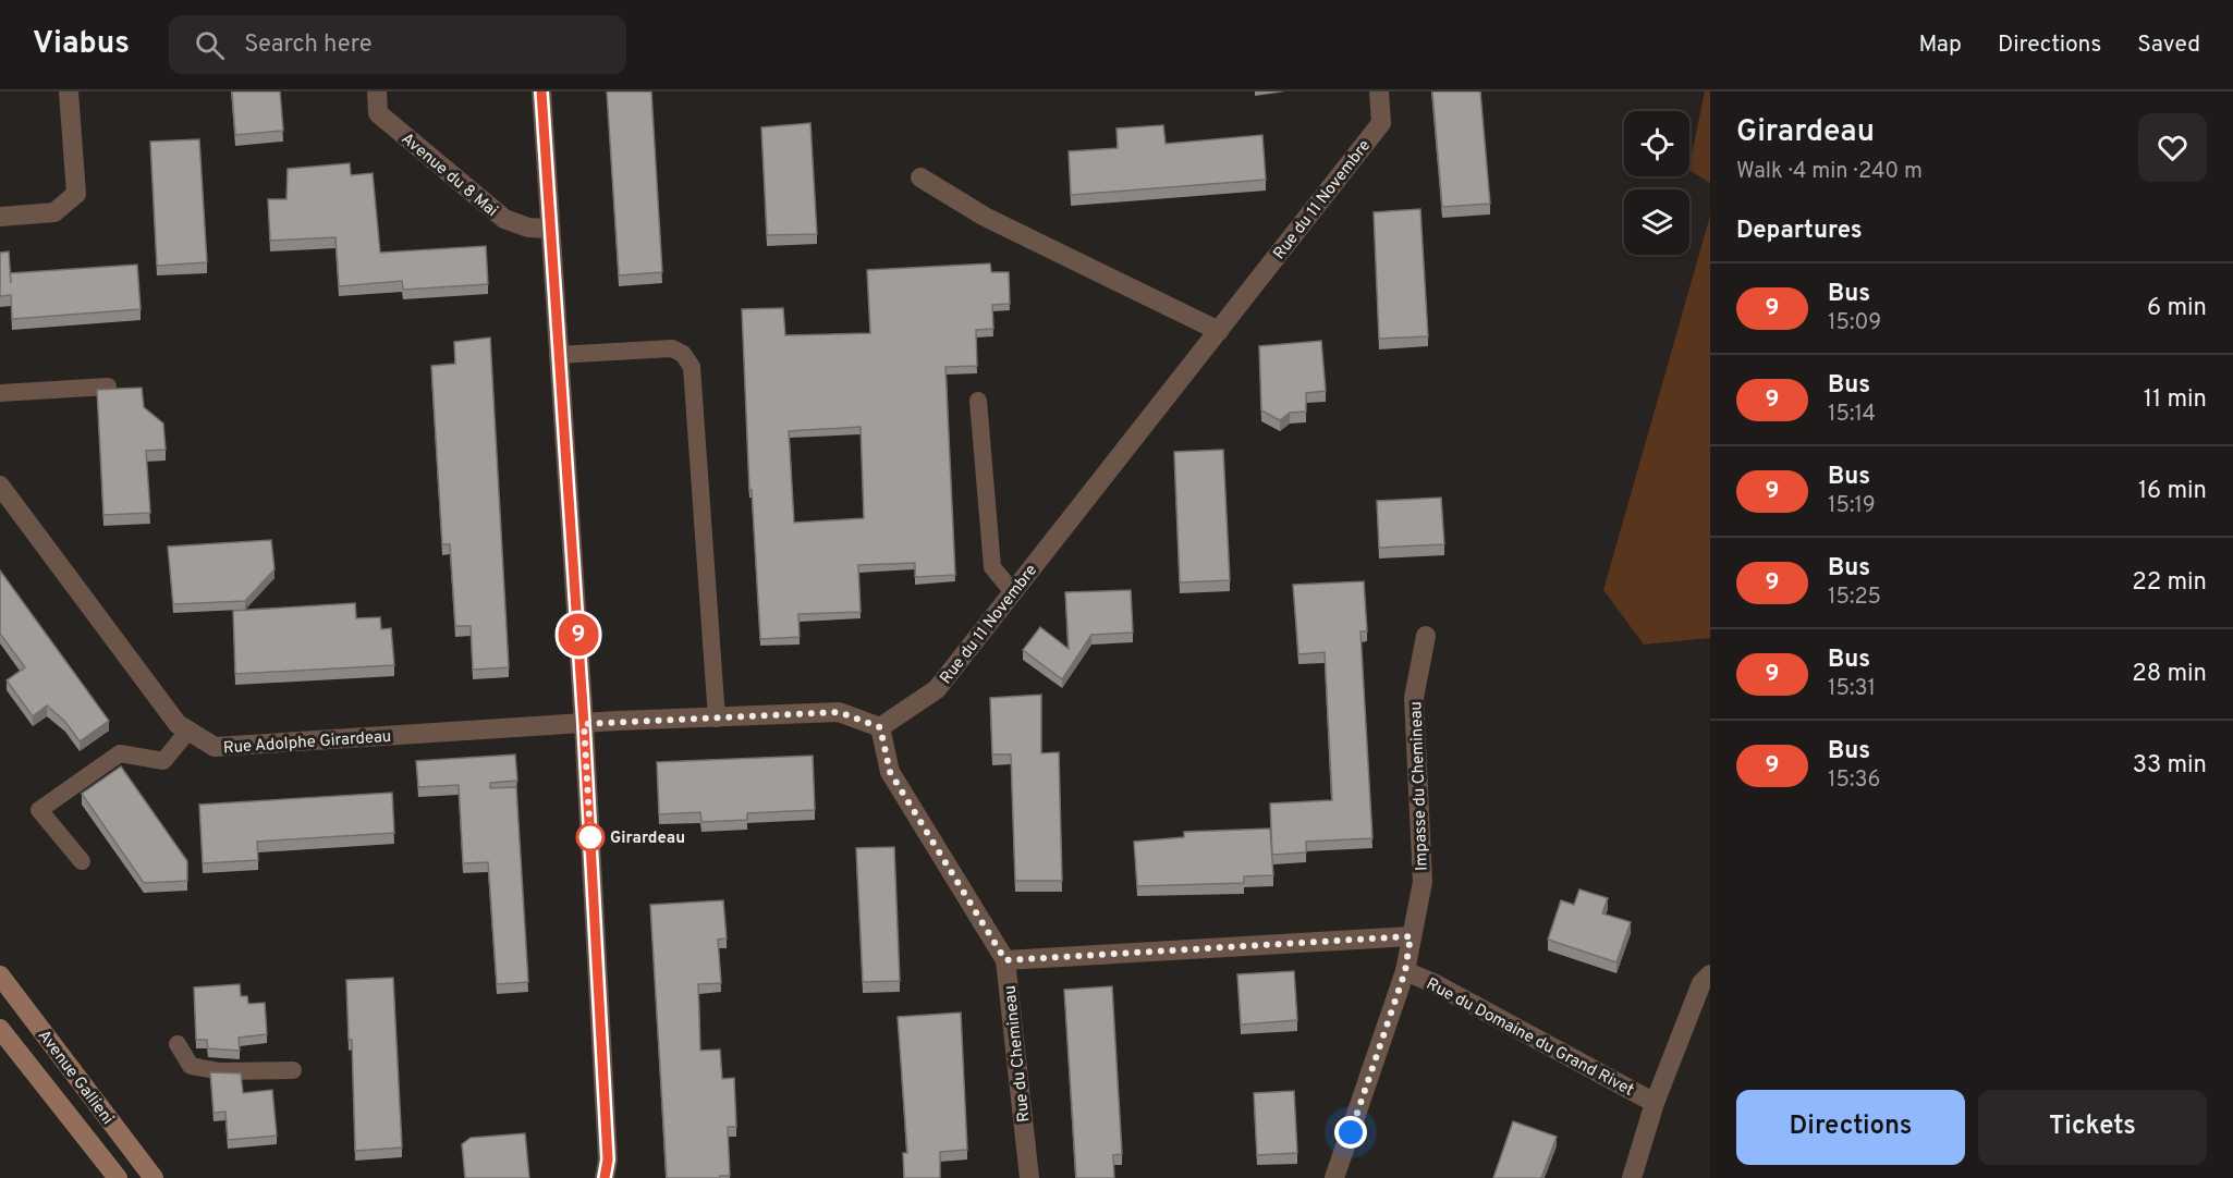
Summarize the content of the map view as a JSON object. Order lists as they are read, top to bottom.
{
  "streets": {
    "main road": ["Avenue Gallieni"],
    "street": [
      "Avenue du 8 Mai",
      "Rue du 11 Novembre",
      "Rue Adolphe Girardeau",
      "Impasse du Chemineau",
      "Rue du Domaine du Grand Rivet",
      "Rue du Chemineau"
    ]
  },
  "crossings": [
    ["Rue du 11 Novembre", "Rue du Chemineau"],
    ["Impasse du Chemineau", "Rue du Domaine du Grand Rivet"]
  ],
  "places": ["Girardeau"],
  "lines": ["bus line 9"],
  "page": {
    "header": "Viabus",
    "search": "Search here",
    "nav": ["Map", "Directions", "Saved"],
    "on_map": "9",
    "heading": [
      ["Girardeau", "Walk · 4 min · 240 m"],
      "Departures"
    ],
    "list": [
      {
        "mark": "9",
        "name": "Bus",
        "note": "15:09",
        "value": "6 min"
      },
      {
        "mark": "9",
        "name": "Bus",
        "note": "15:14",
        "value": "11 min"
      },
      {
        "mark": "9",
        "name": "Bus",
        "note": "15:19",
        "value": "16 min"
      },
      {
        "mark": "9",
        "name": "Bus",
        "note": "15:25",
        "value": "22 min"
      },
      {
        "mark": "9",
        "name": "Bus",
        "note": "15:31",
        "value": "28 min"
      },
      {
        "mark": "9",
        "name": "Bus",
        "note": "15:36",
        "value": "33 min"
      }
    ],
    "buttons": ["Directions", "Tickets"]
  }
}
